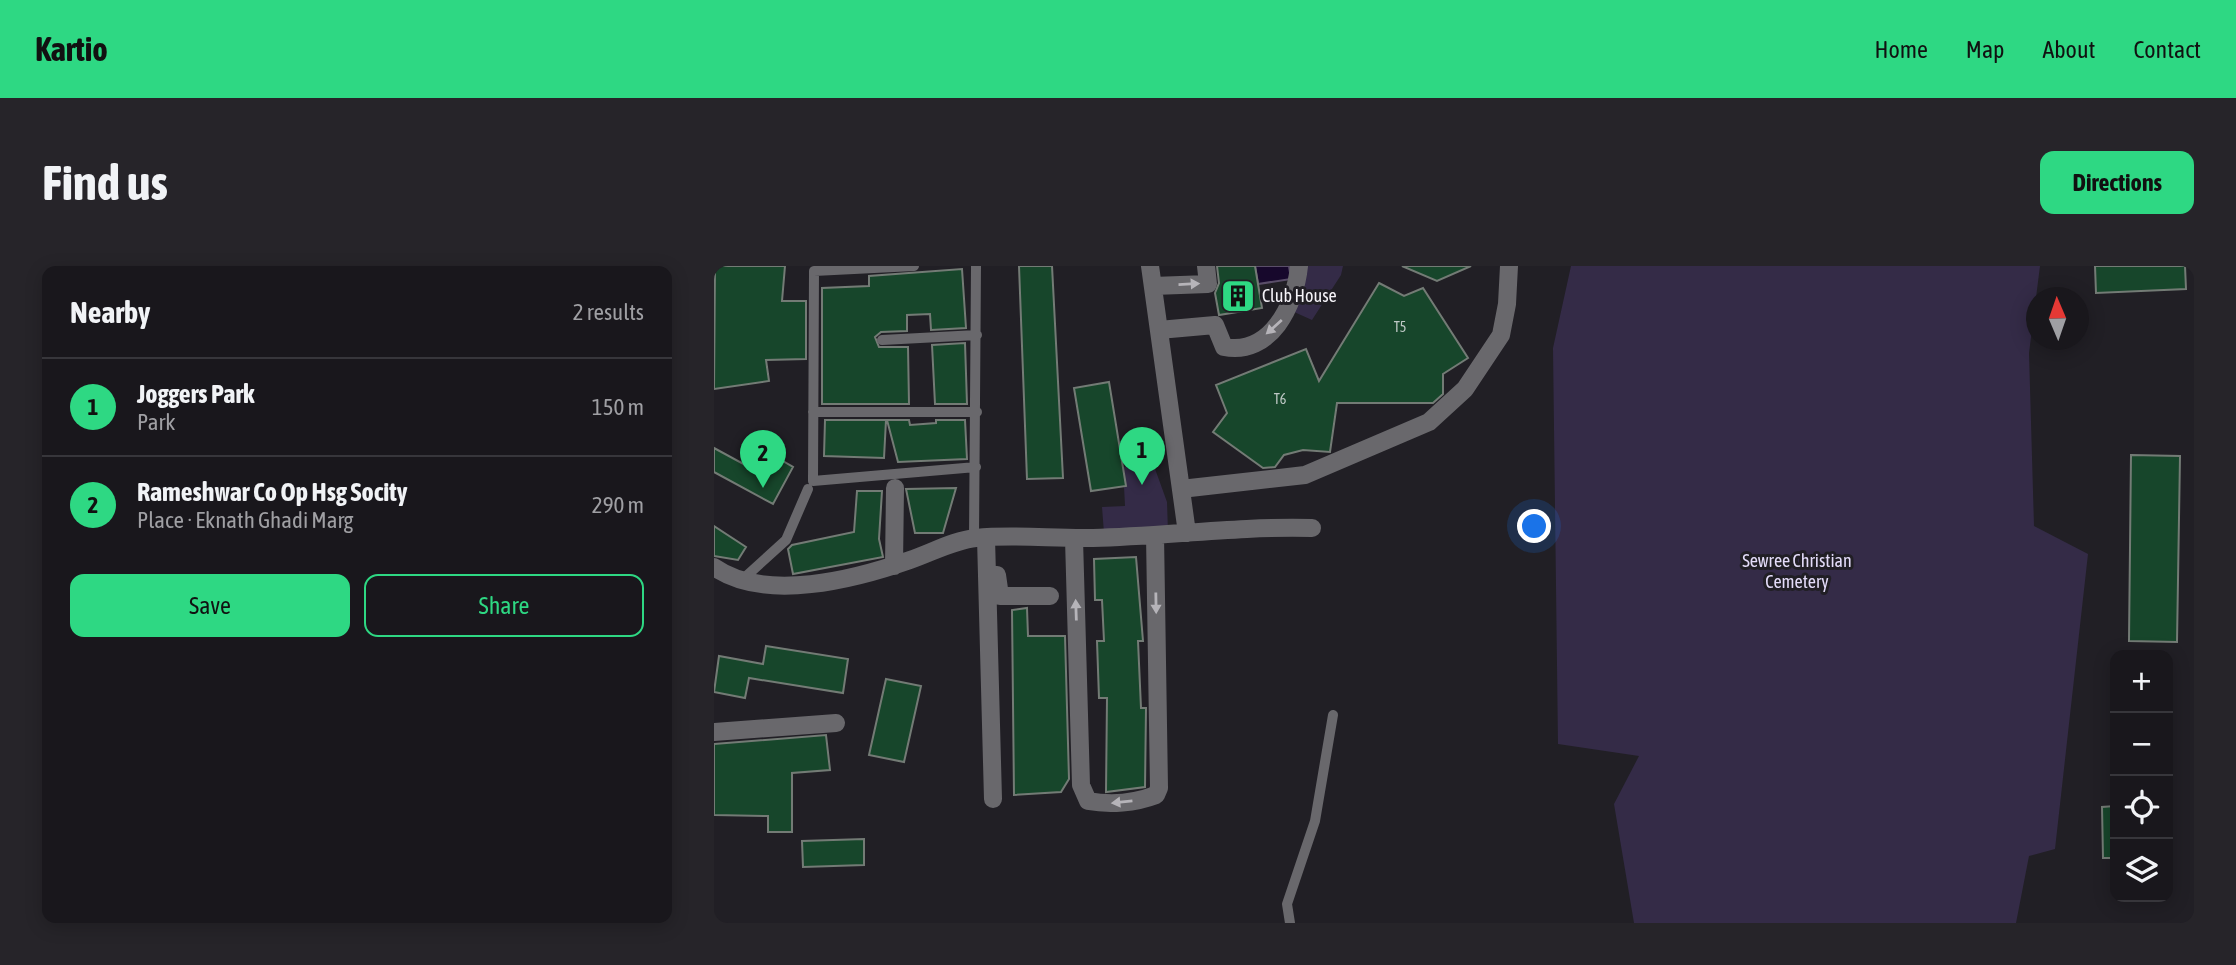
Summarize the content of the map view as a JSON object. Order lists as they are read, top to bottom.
{
  "parks": ["Sewree Christian Cemetery"],
  "places": {
    "building": ["Club House"]
  },
  "house_numbers": ["T5", "T6"],
  "north": "top",
  "page": {
    "header": "Kartio",
    "nav": [
      "Home",
      "Map",
      "About",
      "Contact"
    ],
    "buttons": [
      "Directions",
      ["Save", "Share"]
    ],
    "title": "Find us",
    "heading": ["Nearby", "2 results"],
    "list": [
      {
        "mark": "1",
        "name": "Joggers Park",
        "note": "Park",
        "value": "150 m"
      },
      {
        "mark": "2",
        "name": "Rameshwar Co Op Hsg Socity",
        "note": "Place · Eknath Ghadi Marg",
        "value": "290 m"
      }
    ],
    "pins": ["1", "2"],
    "map_buttons": ["+", "−"]
  }
}
